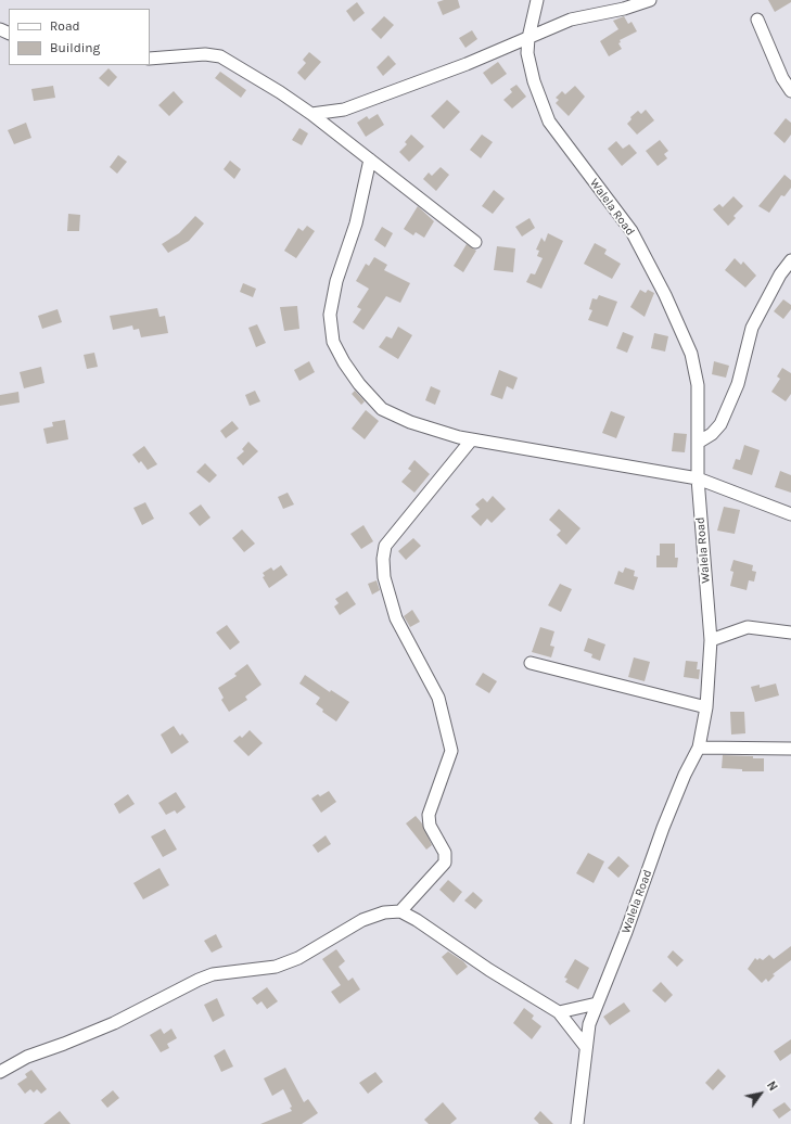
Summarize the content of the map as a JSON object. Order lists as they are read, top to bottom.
{
  "streets": {
    "street": ["Walela Road"]
  },
  "legend": ["Road", "Building"],
  "north": "top right"
}
